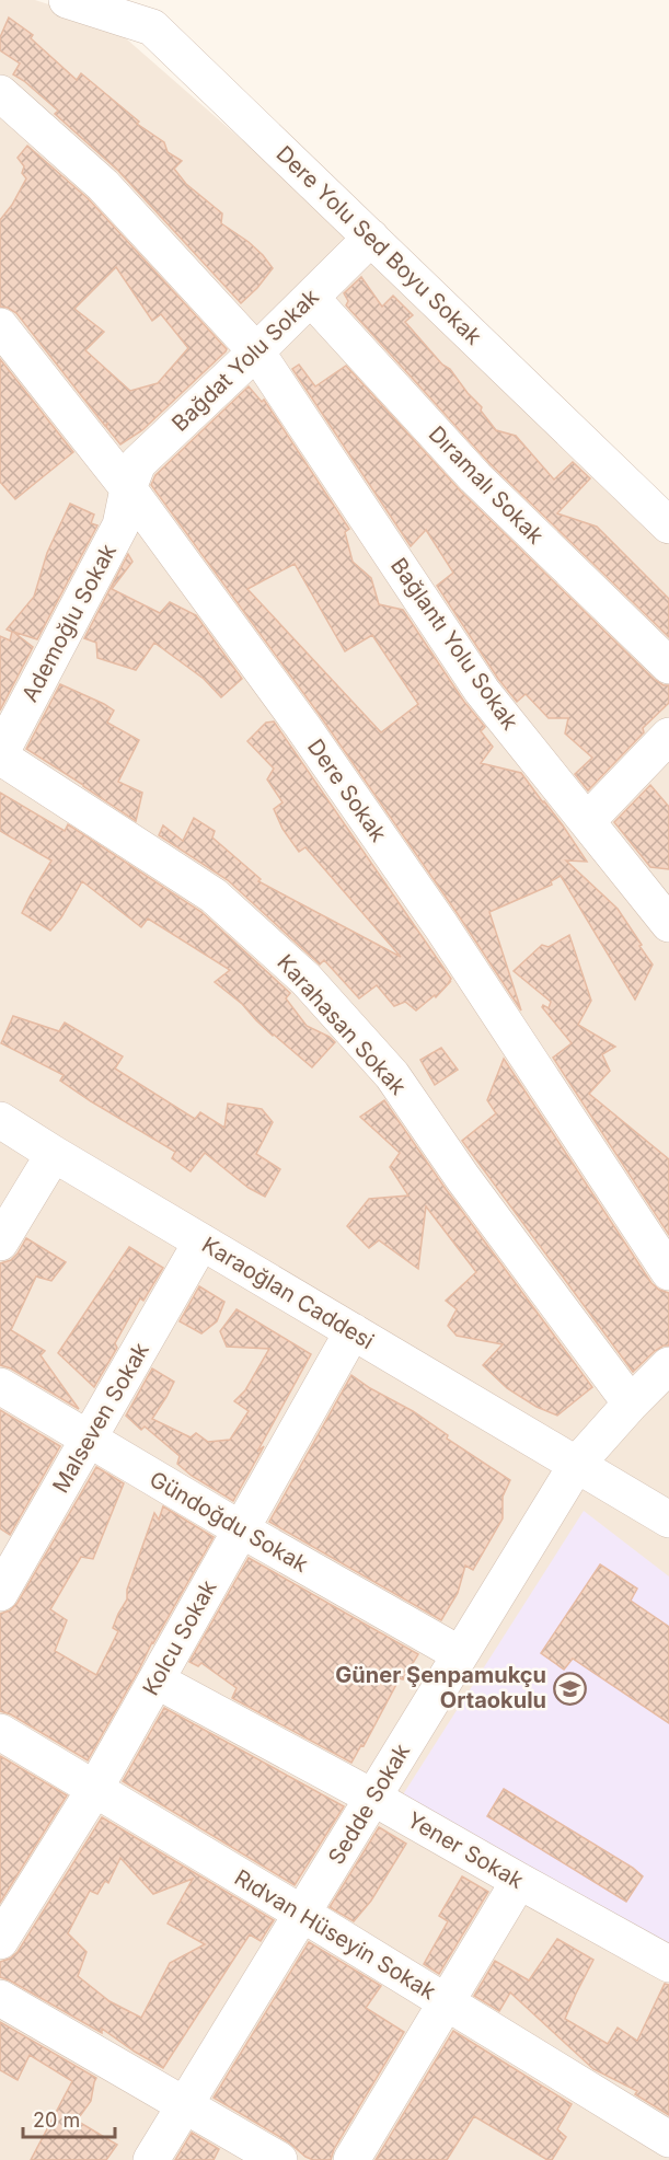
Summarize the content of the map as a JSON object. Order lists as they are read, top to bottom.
{
  "streets": {
    "street": [
      "Dere Yolu Sed Boyu Sokak",
      "Bağdat Yolu Sokak",
      "Dıramalı Sokak",
      "Ademoğlu Sokak",
      "Bağlantı Yolu Sokak",
      "Dere Sokak",
      "Karahasan Sokak",
      "Karaoğlan Caddesi",
      "Malseven Sokak",
      "Gündoğdu Sokak",
      "Kolcu Sokak",
      "Sedde Sokak",
      "Yener Sokak",
      "Rıdvan Hüseyin Sokak"
    ]
  },
  "crossings": [
    ["Dere Yolu Sed Boyu Sokak", "Bağdat Yolu Sokak"],
    ["Bağdat Yolu Sokak", "Dıramalı Sokak"],
    ["Bağdat Yolu Sokak", "Ademoğlu Sokak"],
    ["Bağdat Yolu Sokak", "Bağlantı Yolu Sokak"],
    ["Bağdat Yolu Sokak", "Dere Sokak"],
    ["Ademoğlu Sokak", "Dere Sokak"],
    ["Ademoğlu Sokak", "Karahasan Sokak"],
    ["Karahasan Sokak", "Sedde Sokak"],
    ["Karaoğlan Caddesi", "Malseven Sokak"],
    ["Karaoğlan Caddesi", "Kolcu Sokak"],
    ["Karaoğlan Caddesi", "Sedde Sokak"],
    ["Malseven Sokak", "Gündoğdu Sokak"],
    ["Gündoğdu Sokak", "Kolcu Sokak"],
    ["Gündoğdu Sokak", "Sedde Sokak"],
    ["Kolcu Sokak", "Yener Sokak"],
    ["Kolcu Sokak", "Rıdvan Hüseyin Sokak"],
    ["Sedde Sokak", "Yener Sokak"],
    ["Sedde Sokak", "Rıdvan Hüseyin Sokak"]
  ],
  "places": {
    "school or university": ["Güner Şenpamukçu Ortaokulu"]
  },
  "scale_bar": "20 m"
}
